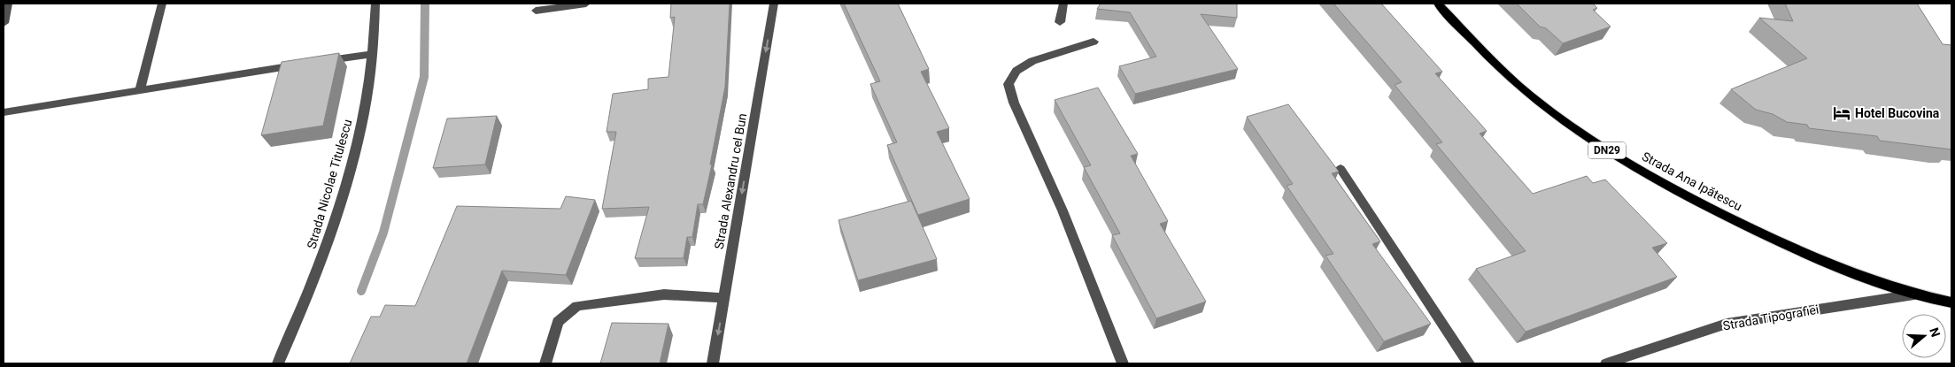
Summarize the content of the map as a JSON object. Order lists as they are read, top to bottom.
{
  "streets": {
    "main road": ["DN29", "Strada Ana Ipătescu"],
    "street": ["Strada Alexandru cel Bun", "Strada Nicolae Titulescu", "Strada Tipografiei"]
  },
  "crossings": [
    ["Strada Ana Ipătescu", "Strada Tipografiei"]
  ],
  "one_way": ["Strada Alexandru cel Bun"],
  "places": {
    "hotel": ["Hotel Bucovina"]
  },
  "north": "right"
}
